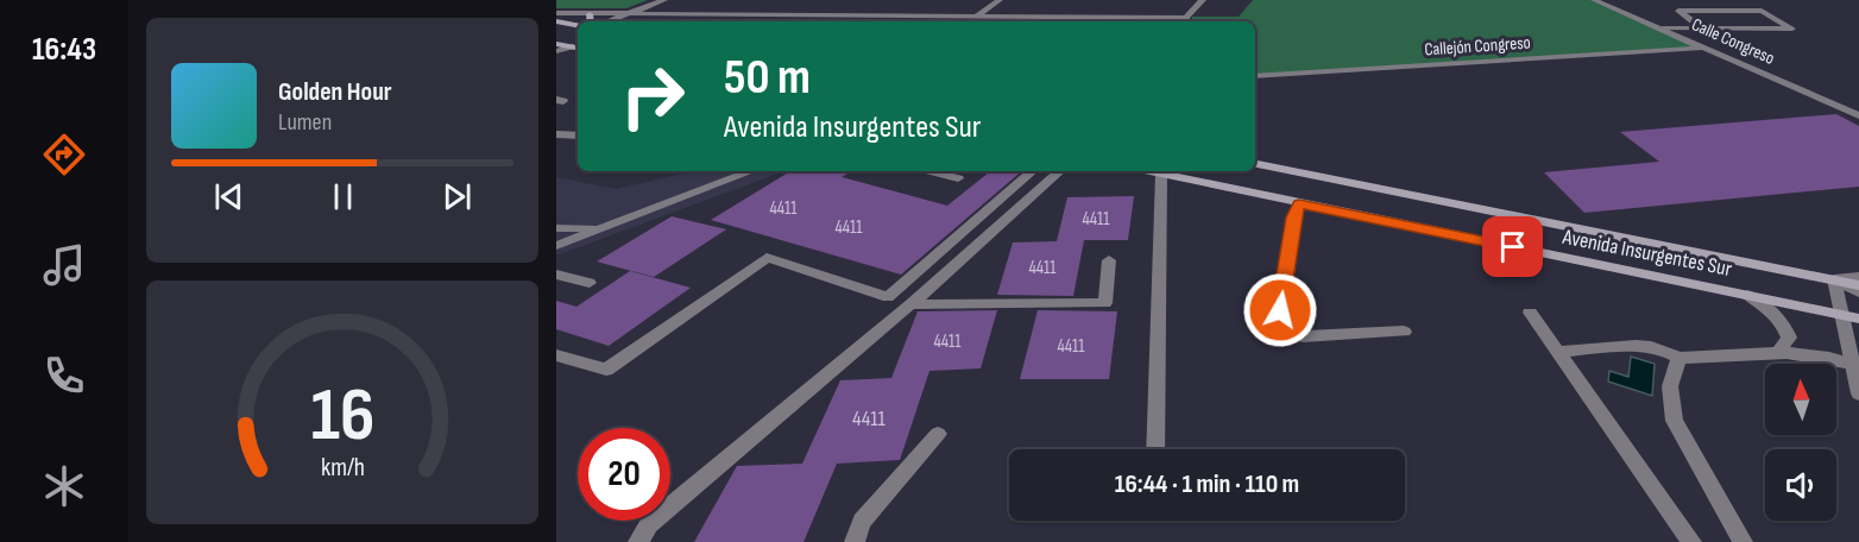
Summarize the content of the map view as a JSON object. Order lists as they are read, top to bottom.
{
  "streets": {
    "main road": ["Avenida Insurgentes Sur"],
    "street": ["Calle Congreso", "Callejón Congreso"]
  },
  "crossings": [
    ["Calle Congreso", "Callejón Congreso"]
  ],
  "house_numbers": [
    "4411",
    "4411",
    "4411",
    "4411",
    "4411",
    "4411",
    "4411"
  ],
  "north": "top",
  "page": {
    "tabs": "16:43",
    "turn": ["50 m", "Avenida Insurgentes Sur"],
    "song": ["Golden Hour", "Lumen"],
    "limit": "20",
    "trip": "16:44 · 1 min · 110 m",
    "gauge": ["16", "km/h"]
  }
}
